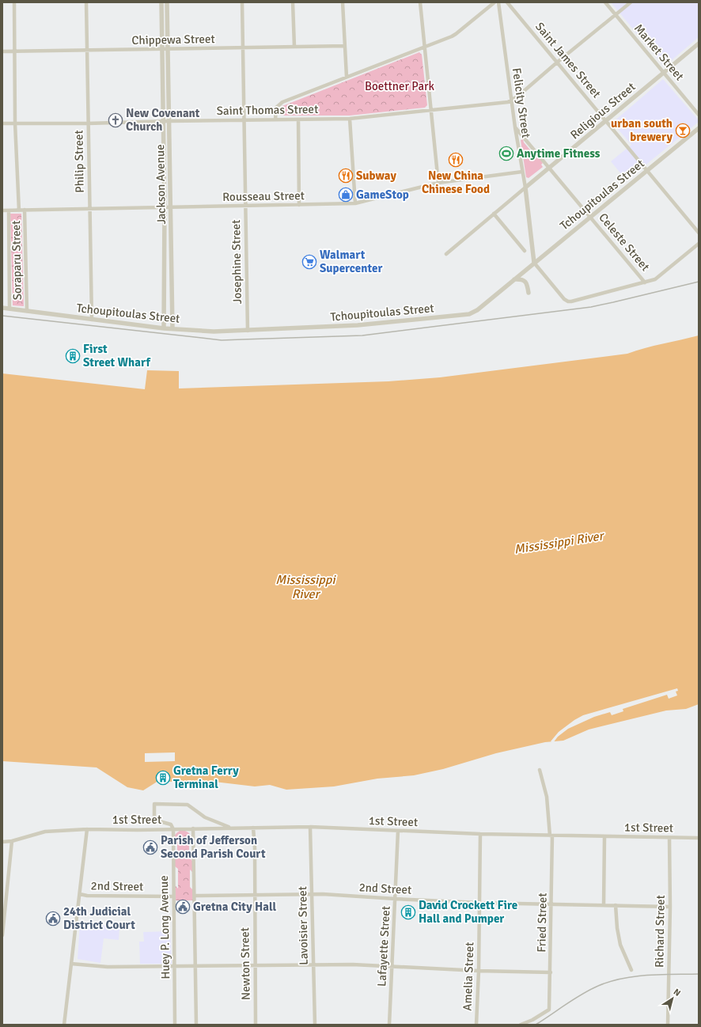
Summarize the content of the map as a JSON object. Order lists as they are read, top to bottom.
{
  "streets": {
    "street": [
      "Chippewa Street",
      "Market Street",
      "Saint James Street",
      "Felicity Street",
      "Saint Thomas Street",
      "Religious Street",
      "Philip Street",
      "Jackson Avenue",
      "Tchoupitoulas Street",
      "Rousseau Street",
      "Celeste Street",
      "Soraparu Street",
      "Josephine Street",
      "1st Street",
      "2nd Street",
      "Fried Street",
      "Lavoisier Street",
      "Huey P. Long Avenue",
      "Richard Street",
      "Lafayette Street",
      "Newton Street",
      "Amelia Street"
    ]
  },
  "crossings": [
    ["Chippewa Street", "Philip Street"],
    ["Chippewa Street", "Jackson Avenue"],
    ["Chippewa Street", "Soraparu Street"],
    ["Chippewa Street", "Josephine Street"],
    ["Market Street", "Religious Street"],
    ["Saint James Street", "Religious Street"],
    ["Saint James Street", "Tchoupitoulas Street"],
    ["Felicity Street", "Saint Thomas Street"],
    ["Felicity Street", "Religious Street"],
    ["Felicity Street", "Tchoupitoulas Street"],
    ["Felicity Street", "Rousseau Street"],
    ["Felicity Street", "Celeste Street"],
    ["Saint Thomas Street", "Philip Street"],
    ["Saint Thomas Street", "Jackson Avenue"],
    ["Saint Thomas Street", "Soraparu Street"],
    ["Saint Thomas Street", "Josephine Street"],
    ["Religious Street", "Celeste Street"],
    ["Philip Street", "Tchoupitoulas Street"],
    ["Philip Street", "Rousseau Street"],
    ["Jackson Avenue", "Tchoupitoulas Street"],
    ["Jackson Avenue", "Rousseau Street"],
    ["Tchoupitoulas Street", "Celeste Street"],
    ["Tchoupitoulas Street", "Soraparu Street"],
    ["Tchoupitoulas Street", "Josephine Street"],
    ["Rousseau Street", "Soraparu Street"],
    ["Rousseau Street", "Josephine Street"],
    ["1st Street", "Fried Street"],
    ["1st Street", "Lavoisier Street"],
    ["1st Street", "Huey P. Long Avenue"],
    ["1st Street", "Richard Street"],
    ["1st Street", "Lafayette Street"],
    ["1st Street", "Newton Street"],
    ["1st Street", "Amelia Street"],
    ["2nd Street", "Fried Street"],
    ["2nd Street", "Lavoisier Street"],
    ["2nd Street", "Huey P. Long Avenue"],
    ["2nd Street", "Richard Street"],
    ["2nd Street", "Lafayette Street"],
    ["2nd Street", "Newton Street"],
    ["2nd Street", "Amelia Street"]
  ],
  "water": ["Mississippi River"],
  "parks": ["Boettner Park"],
  "places": {
    "church": ["New Covenant Church"],
    "bar": ["urban south brewery"],
    "sports": ["Anytime Fitness"],
    "restaurant": ["New China Chinese Food", "Subway"],
    "shop": ["GameStop"],
    "supermarket": ["Walmart Supercenter"],
    "building": ["First Street Wharf", "Gretna Ferry Terminal", "David Crockett Fire Hall and Pumper"],
    "public building": ["Parish of Jefferson Second Parish Court", "Gretna City Hall", "24th Judicial District Court"]
  },
  "north": "top right"
}
